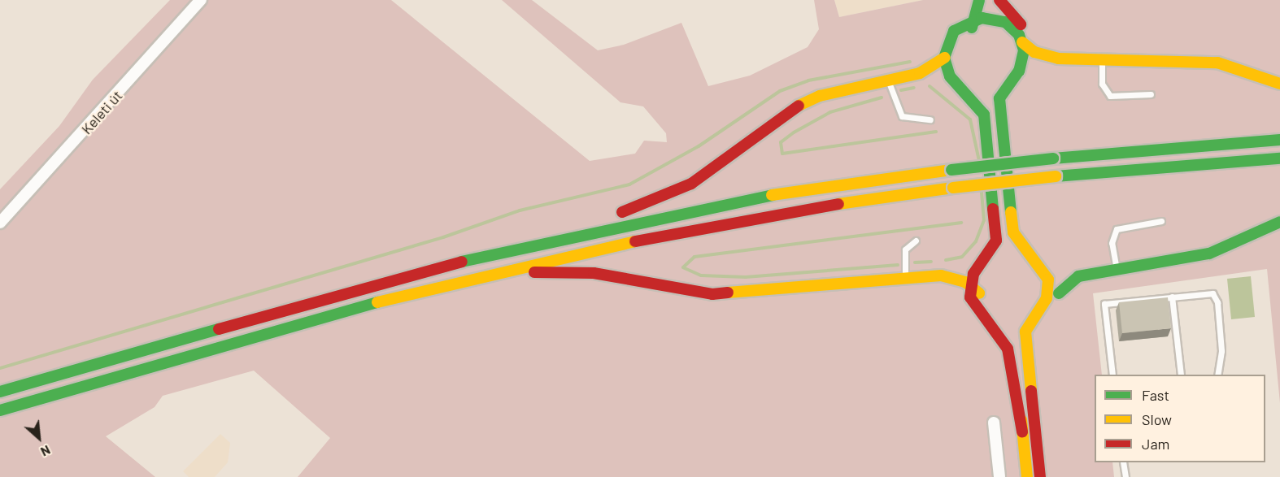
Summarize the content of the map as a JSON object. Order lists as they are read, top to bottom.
{
  "streets": {
    "street": ["Keleti út"]
  },
  "legend": ["Fast", "Slow", "Jam"],
  "north": "bottom right"
}
